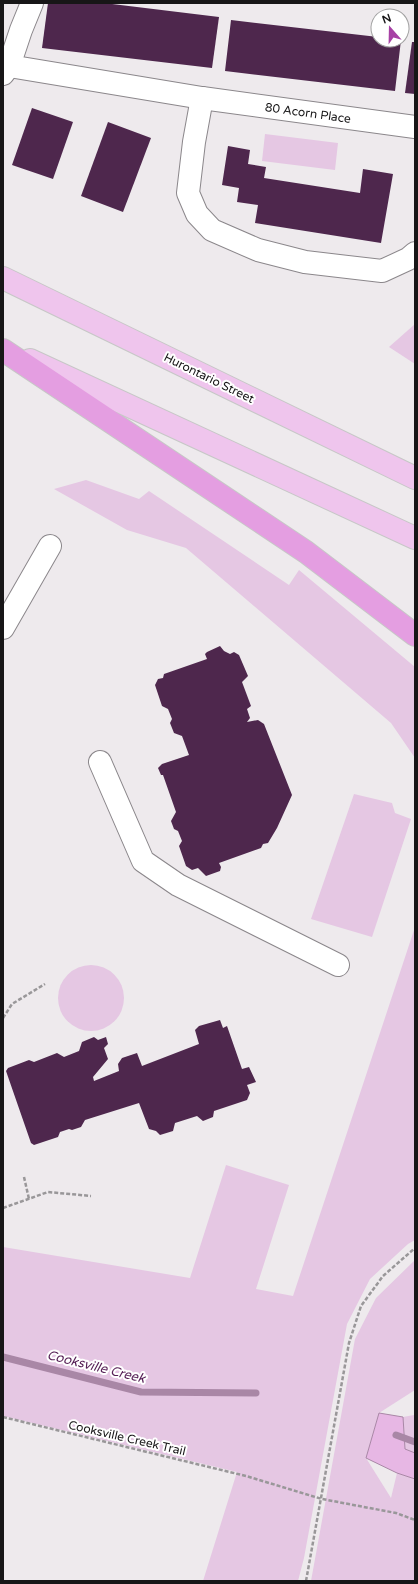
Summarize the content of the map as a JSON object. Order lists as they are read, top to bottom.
{
  "streets": {
    "main road": ["Hurontario Street"],
    "lane": ["80 Acorn Place"],
    "path": ["Cooksville Creek Trail"]
  },
  "water": ["Cooksville Creek"],
  "north": "top"
}
